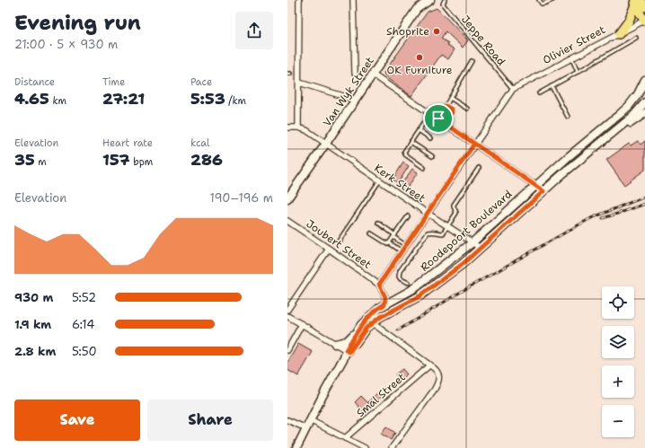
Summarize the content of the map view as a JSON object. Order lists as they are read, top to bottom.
{
  "streets": {
    "street": [
      "Olivier Street",
      "Van Wyk Street",
      "Kerk Street",
      "Roodepoort Boulevard",
      "Joubert Street",
      "Smal Street"
    ],
    "lane": ["Jeppe Road"]
  },
  "crossings": [
    ["Jeppe Road", "Olivier Street"],
    ["Van Wyk Street", "Kerk Street"],
    ["Kerk Street", "Roodepoort Boulevard"]
  ],
  "places": ["Shoprite", "OK Furniture"],
  "page": {
    "heading": ["Evening run", "21:00 · 5 × 930 m"],
    "stats": [
      ["Distance", "4.65 km"],
      ["Time", "27:21"],
      ["Pace", "5:53 /km"],
      ["Elevation", "35 m"],
      ["Heart rate", "157 bpm"],
      ["kcal", "286"]
    ],
    "chart": ["Elevation", "190–196 m"],
    "list": [
      {
        "name": "930 m",
        "note": "5:52"
      },
      {
        "name": "1.9 km",
        "note": "6:14"
      },
      {
        "name": "2.8 km",
        "note": "5:50"
      }
    ],
    "map_buttons": ["+", "−"],
    "buttons": ["Save", "Share"]
  }
}
